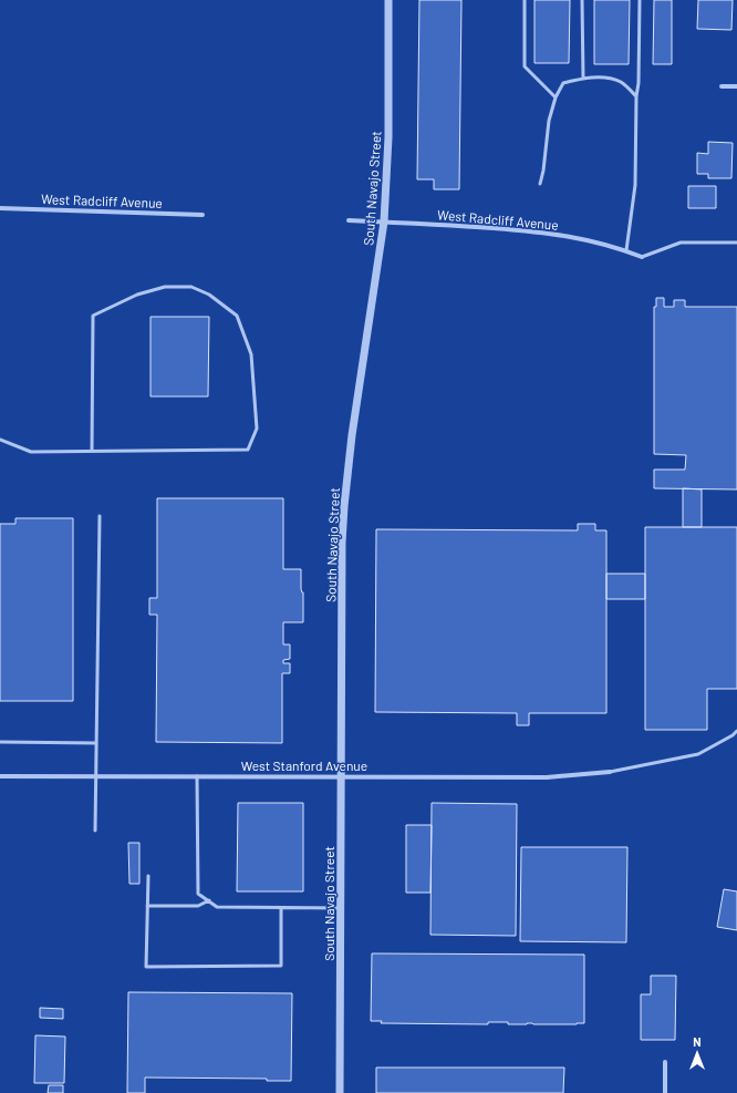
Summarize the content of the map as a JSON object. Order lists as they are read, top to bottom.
{
  "streets": {
    "street": ["South Navajo Street", "West Radcliff Avenue", "West Stanford Avenue"]
  },
  "crossings": [
    ["South Navajo Street", "West Radcliff Avenue"],
    ["South Navajo Street", "West Stanford Avenue"]
  ],
  "north": "top"
}
